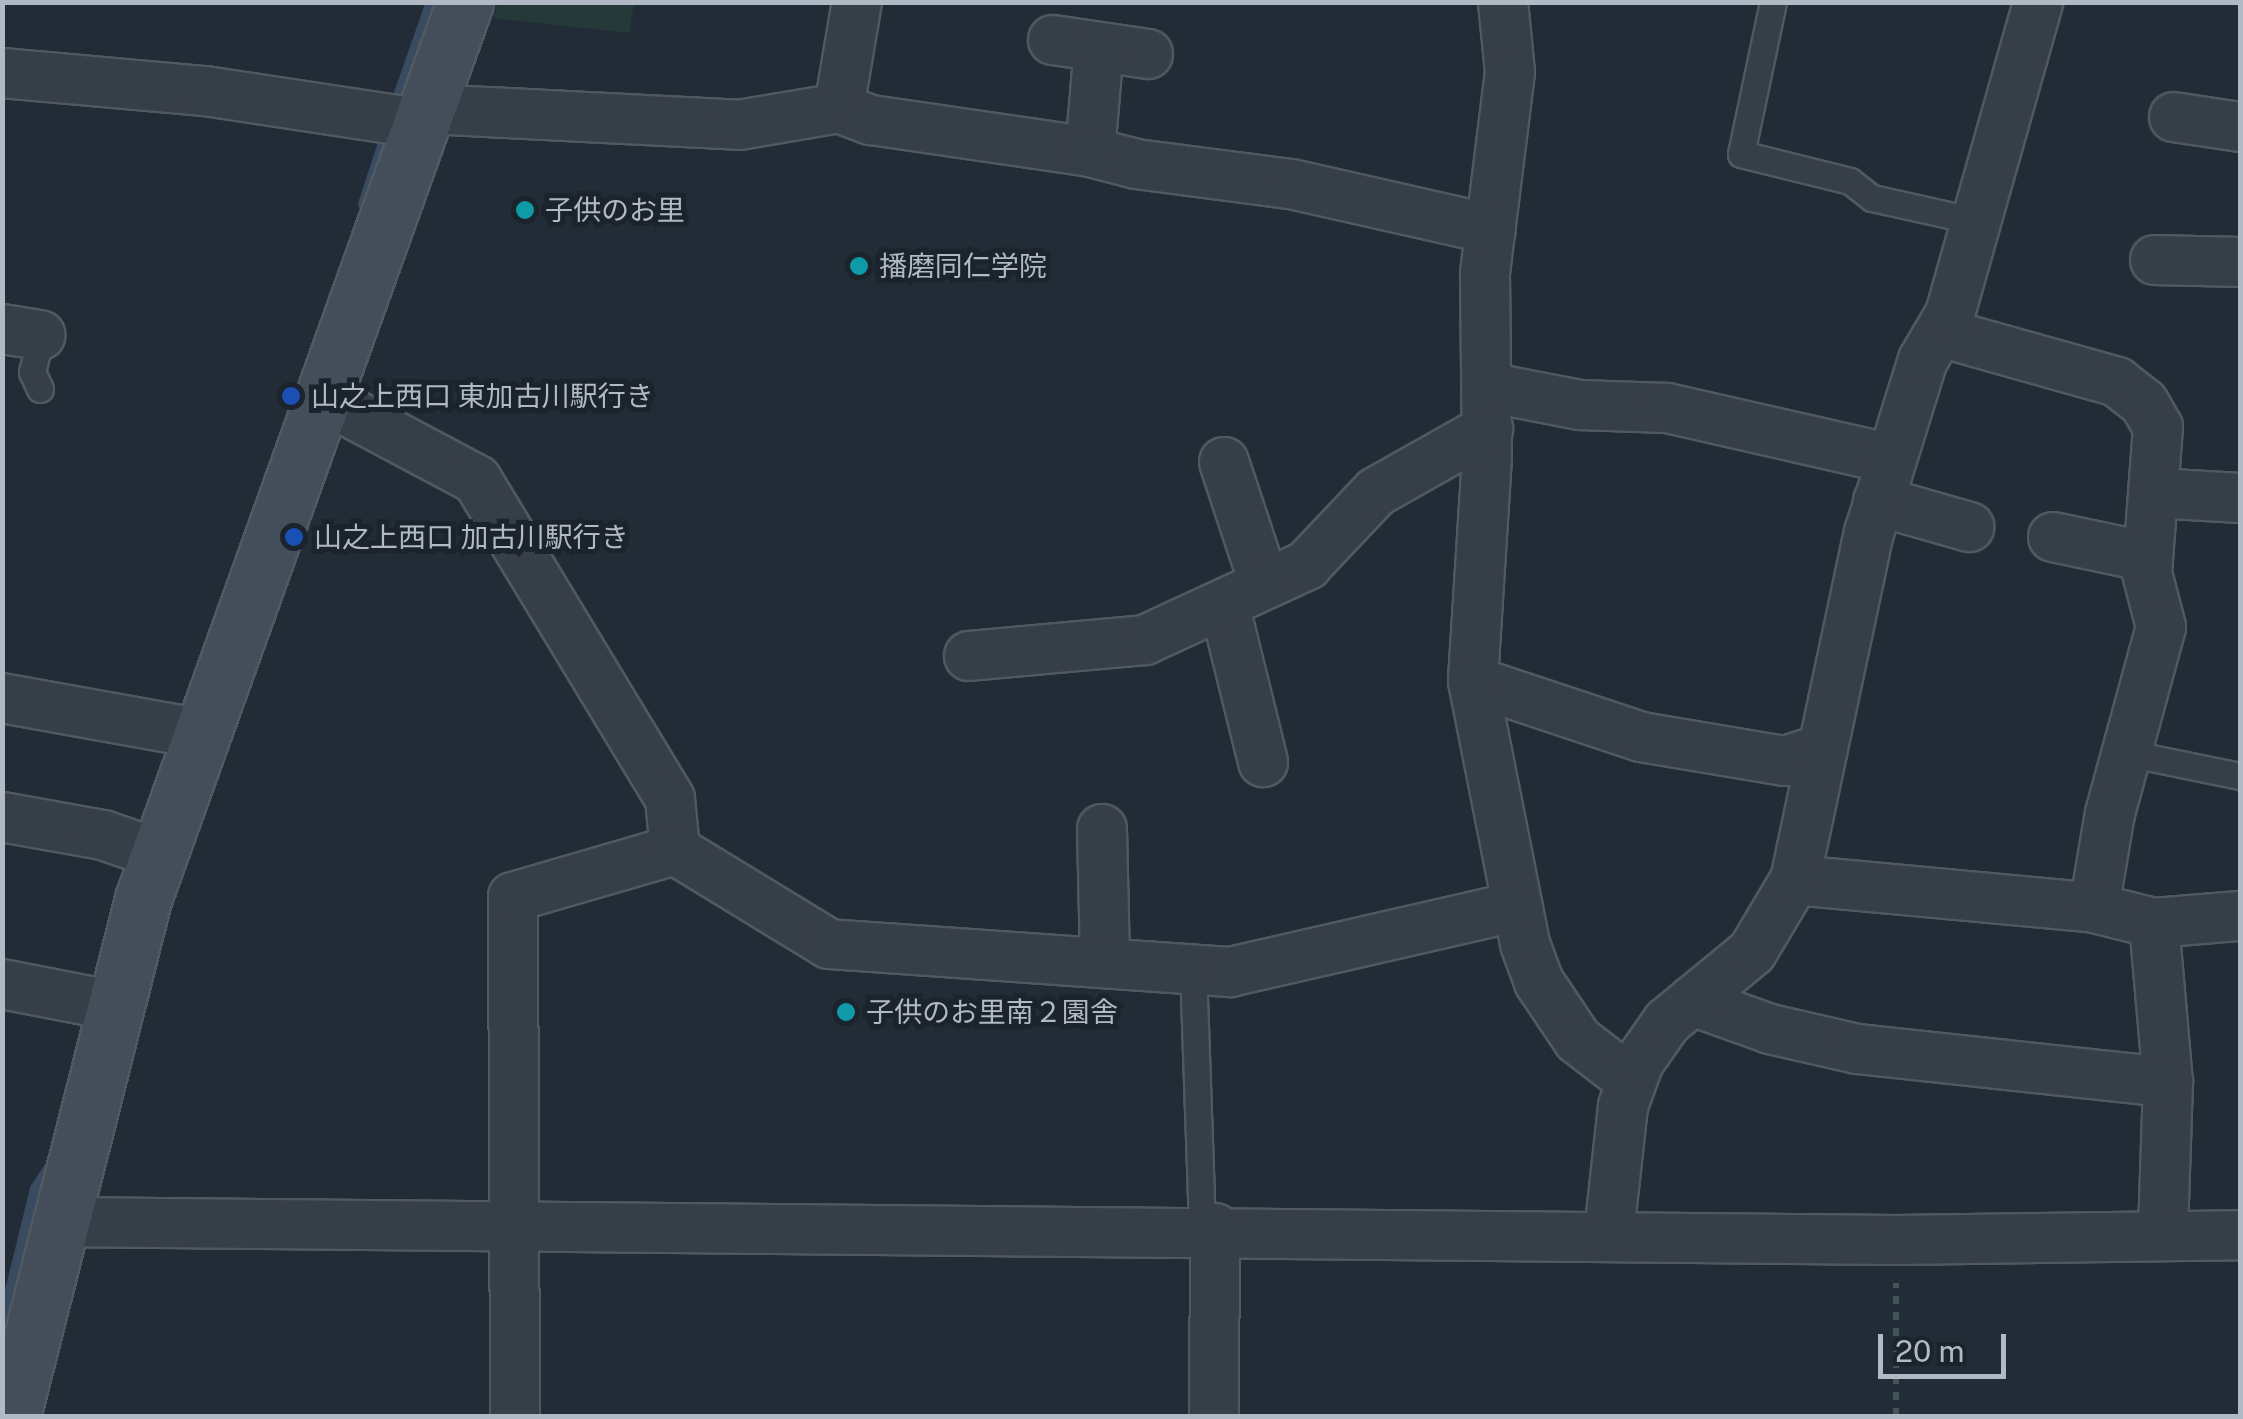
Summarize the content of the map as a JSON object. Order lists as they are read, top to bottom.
{
  "places": [
    "子供のお里",
    "播磨同仁学院",
    "山之上西口 東加古川駅行き",
    "山之上西口 加古川駅行き",
    "子供のお里南２園舎"
  ],
  "scale_bar": "20 m"
}
